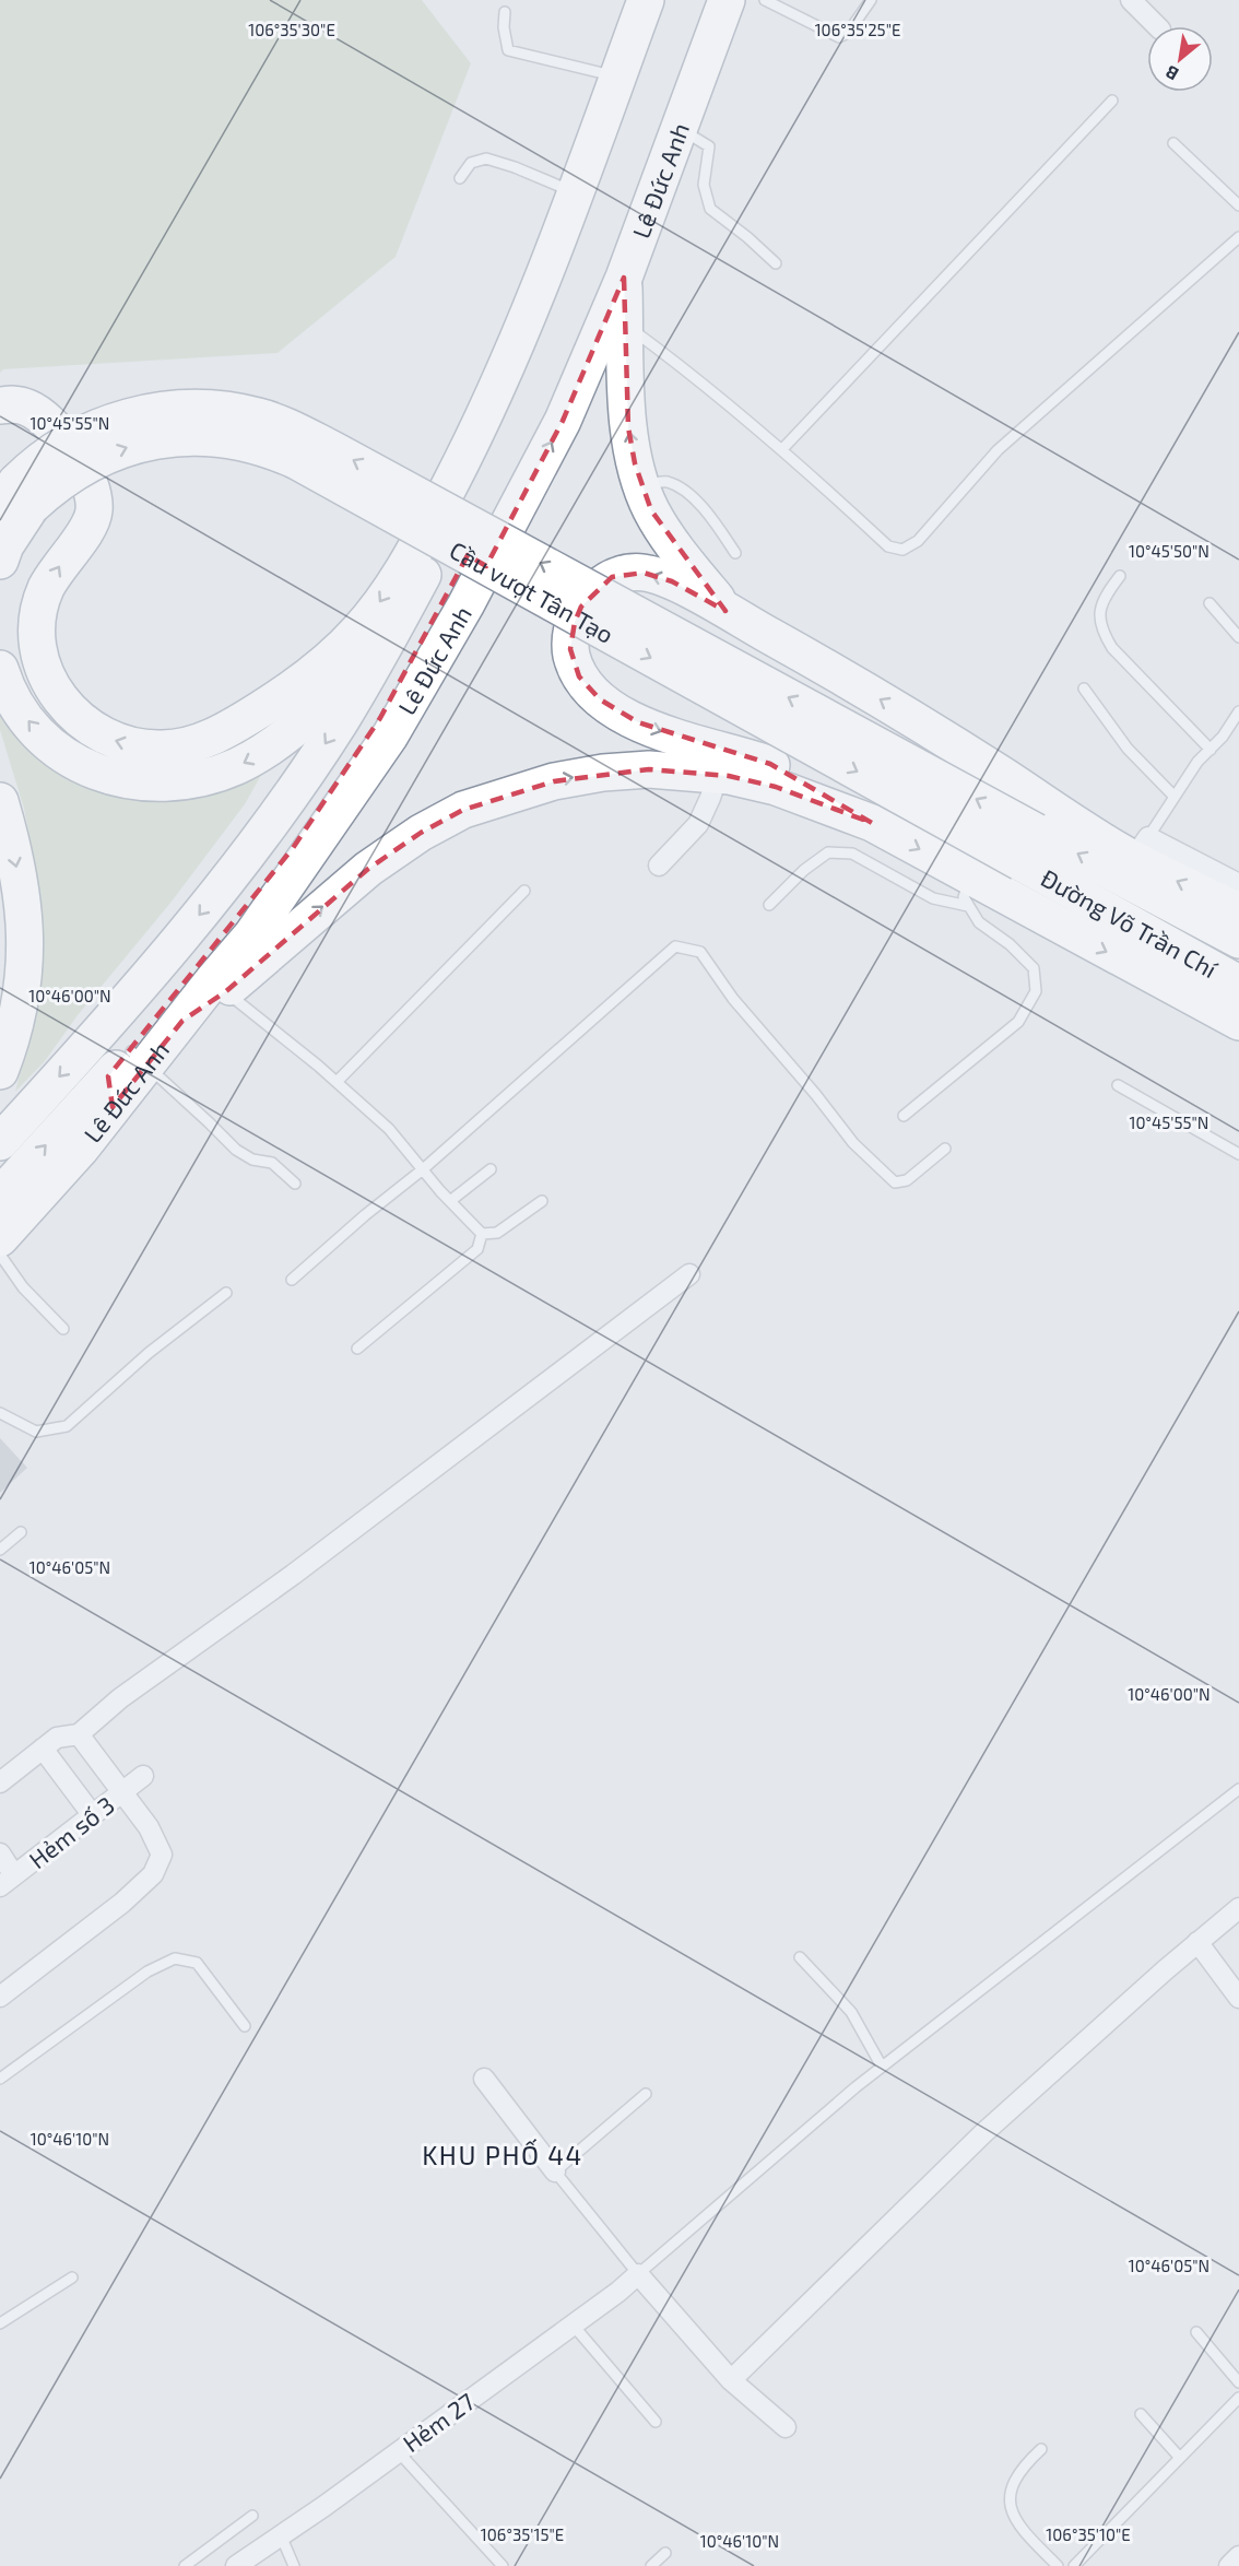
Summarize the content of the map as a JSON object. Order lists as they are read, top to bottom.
{
  "streets": {
    "highway": ["Lê Đức Anh", "Đường Võ Trần Chí"],
    "street": ["Hẻm số 3", "Hẻm 27"]
  },
  "districts": ["KHU PHỐ 44"],
  "north": "bottom left",
  "coordinates": [
    "106°35'30\"E",
    "106°35'25\"E",
    "10°45'55\"N",
    "10°45'50\"N",
    "10°46'00\"N",
    "10°46'05\"N",
    "10°46'10\"N",
    "106°35'15\"E",
    "106°35'10\"E"
  ]
}
